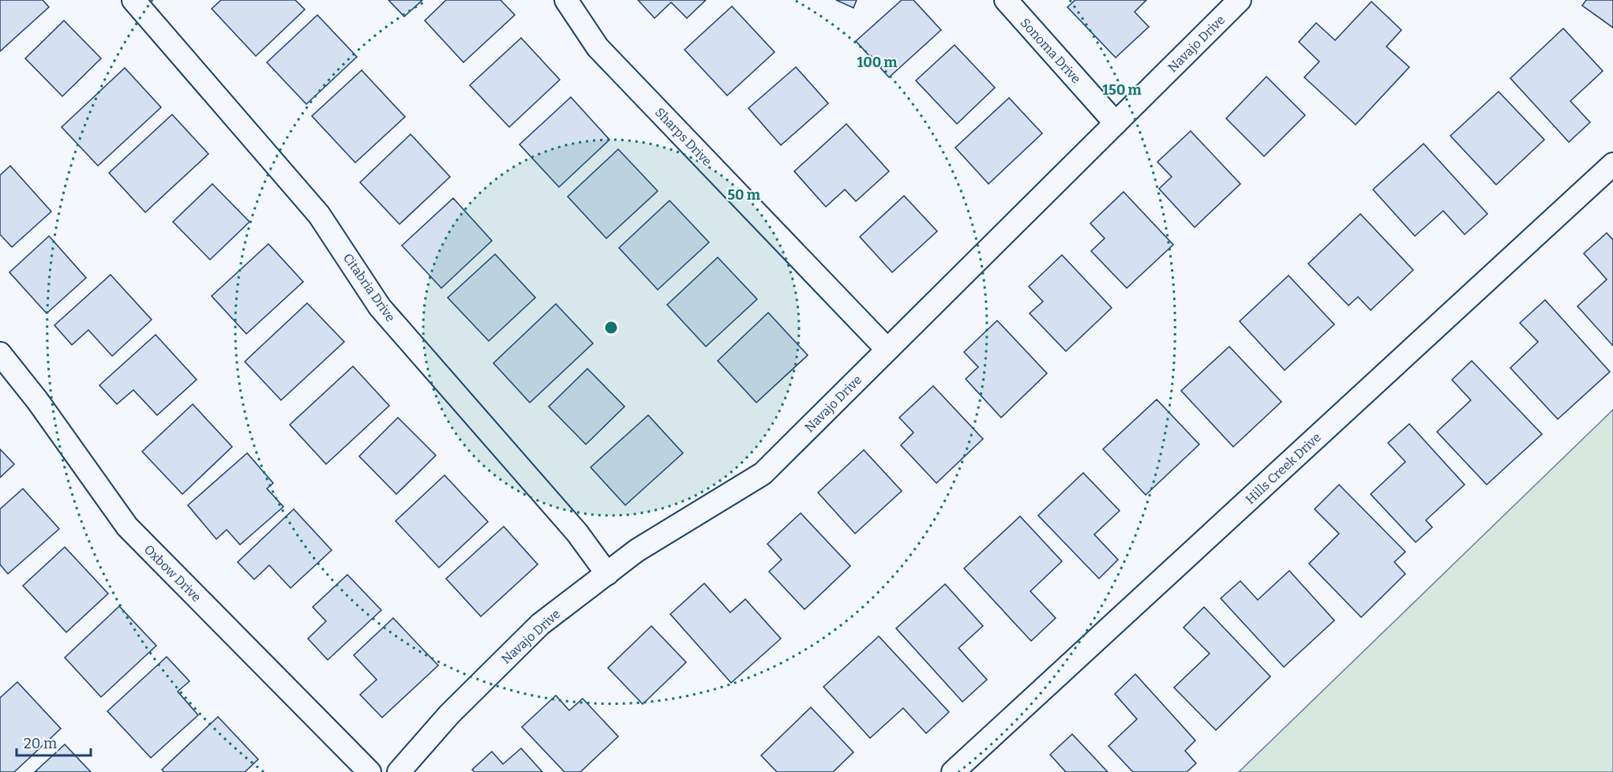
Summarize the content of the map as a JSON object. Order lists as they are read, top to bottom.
{
  "streets": {
    "street": [
      "Navajo Drive",
      "Sonoma Drive",
      "Sharps Drive",
      "Citabria Drive",
      "Hills Creek Drive",
      "Oxbow Drive"
    ]
  },
  "crossings": [
    ["Navajo Drive", "Sonoma Drive"],
    ["Navajo Drive", "Sharps Drive"],
    ["Navajo Drive", "Citabria Drive"]
  ],
  "scale_bar": "20 m",
  "rings": ["100 m", "150 m", "50 m"]
}
